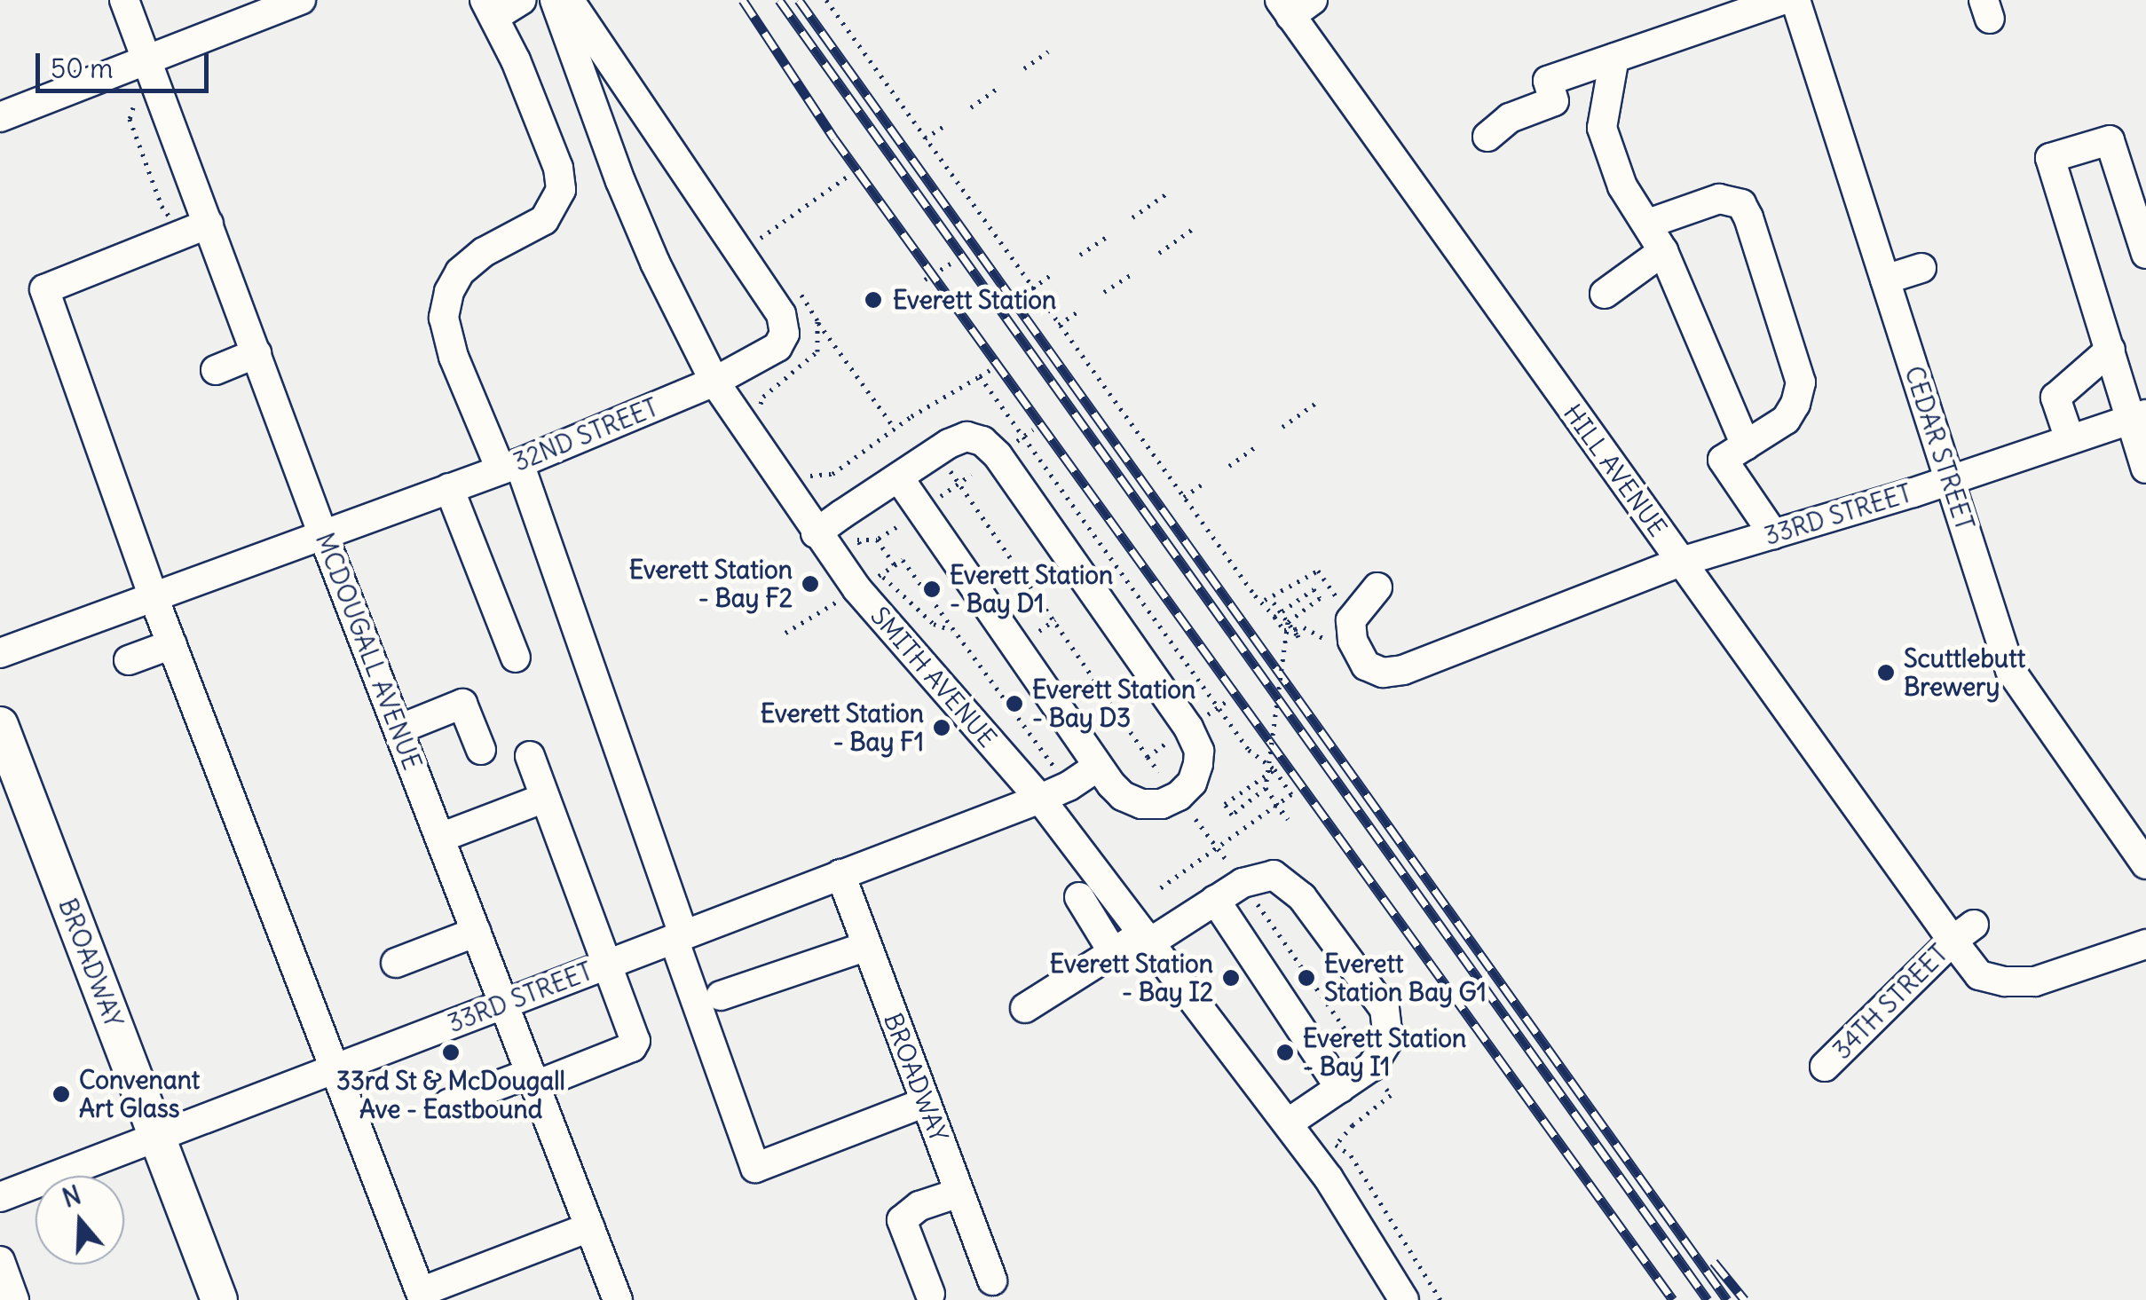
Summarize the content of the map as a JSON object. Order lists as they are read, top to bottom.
{
  "streets": {
    "main road": ["BROADWAY"],
    "street": [
      "32ND STREET",
      "CEDAR STREET",
      "HILL AVENUE",
      "33RD STREET",
      "MCDOUGALL AVENUE",
      "SMITH AVENUE",
      "34TH STREET"
    ]
  },
  "crossings": [
    ["32ND STREET", "MCDOUGALL AVENUE"],
    ["32ND STREET", "SMITH AVENUE"],
    ["CEDAR STREET", "33RD STREET"],
    ["HILL AVENUE", "33RD STREET"],
    ["HILL AVENUE", "34TH STREET"],
    ["33RD STREET", "MCDOUGALL AVENUE"],
    ["33RD STREET", "SMITH AVENUE"],
    ["33RD STREET", "BROADWAY"]
  ],
  "places": [
    "Everett Station",
    "Everett Station - Bay F2",
    "Everett Station - Bay D1",
    "Scuttlebutt Brewery",
    "Everett Station - Bay D3",
    "Everett Station - Bay F1",
    "Everett Station - Bay I2",
    "Everett Station Bay G1",
    "33rd St & McDougall Ave - Eastbound",
    "Everett Station - Bay I1",
    "Convenant Art Glass"
  ],
  "scale_bar": "50 m",
  "north": "top"
}
